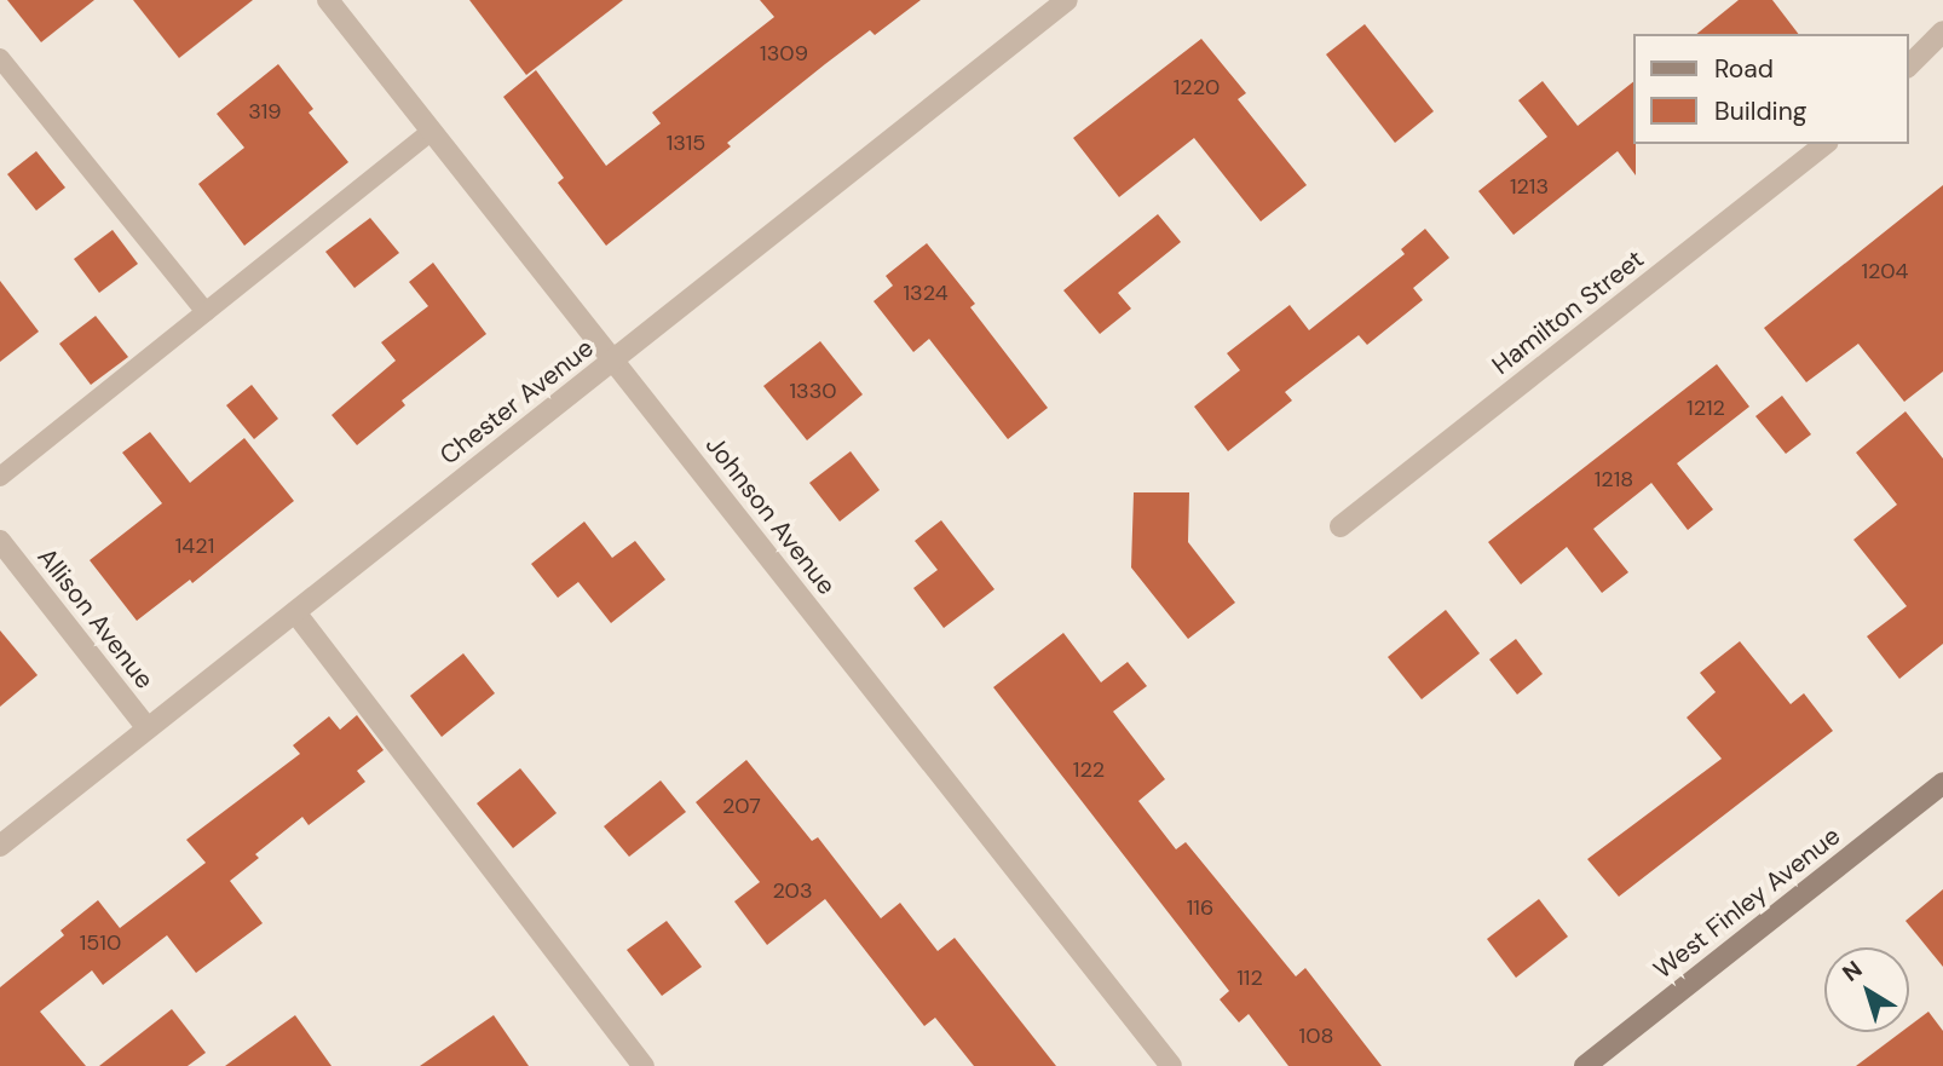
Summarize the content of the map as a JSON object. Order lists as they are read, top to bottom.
{
  "streets": {
    "main road": ["West Finley Avenue"],
    "street": [
      "Hamilton Street",
      "Chester Avenue",
      "Johnson Avenue",
      "Allison Avenue"
    ]
  },
  "crossings": [
    ["Chester Avenue", "Johnson Avenue"],
    ["Chester Avenue", "Allison Avenue"]
  ],
  "house_numbers": [
    "1309",
    "1220",
    "319",
    "1315",
    "1213",
    "1204",
    "1324",
    "1330",
    "1212",
    "1218",
    "1421",
    "122",
    "207",
    "203",
    "116",
    "1510",
    "112",
    "108"
  ],
  "legend": ["Road", "Building"],
  "north": "top left"
}
